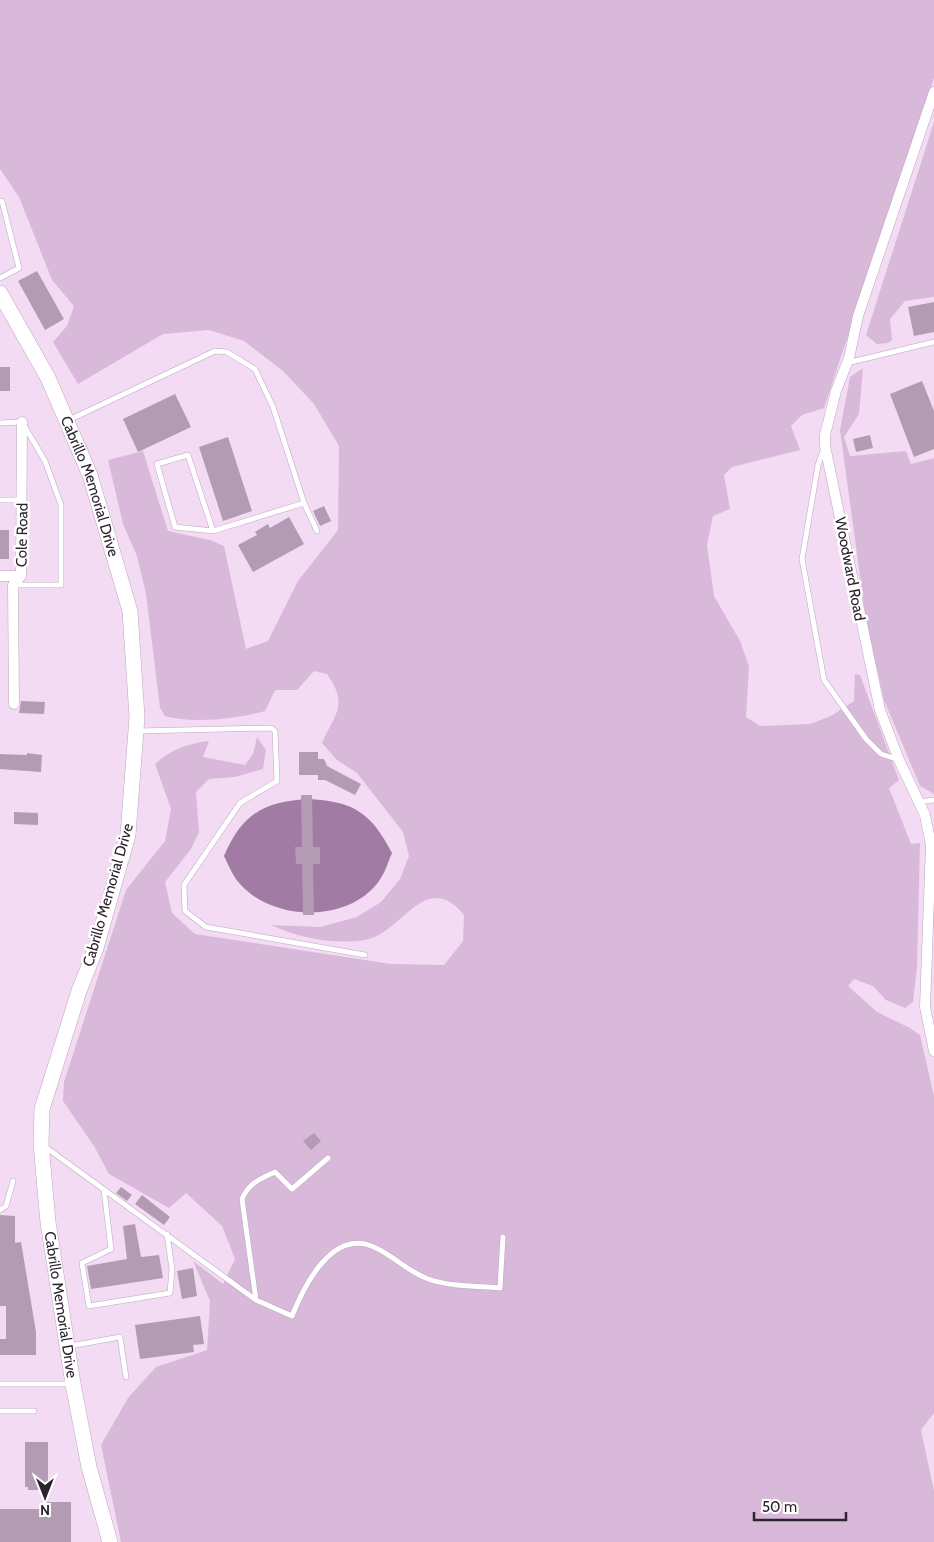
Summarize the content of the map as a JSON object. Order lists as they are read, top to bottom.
{
  "streets": {
    "main road": ["Cabrillo Memorial Drive"],
    "street": ["Cole Road", "Woodward Road"]
  },
  "scale_bar": "50 m",
  "north": "bottom"
}
